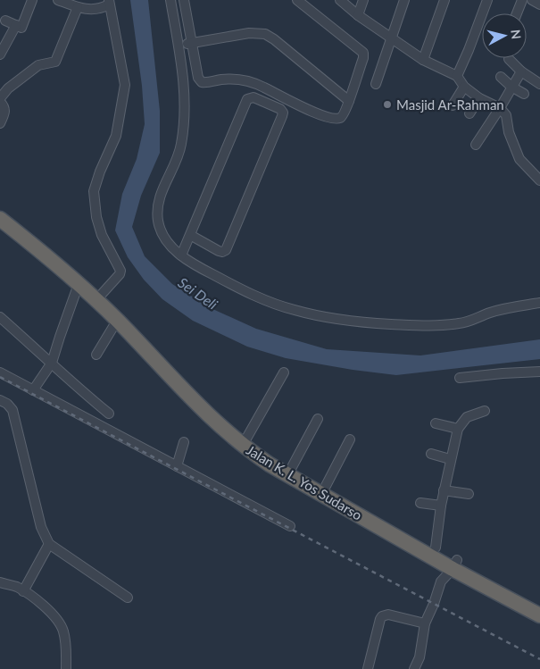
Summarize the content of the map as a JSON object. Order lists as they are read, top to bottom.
{
  "streets": {
    "highway": ["Jalan K. L. Yos Sudarso"]
  },
  "water": ["Sei Deli"],
  "places": ["Masjid Ar-Rahman"],
  "north": "right"
}
